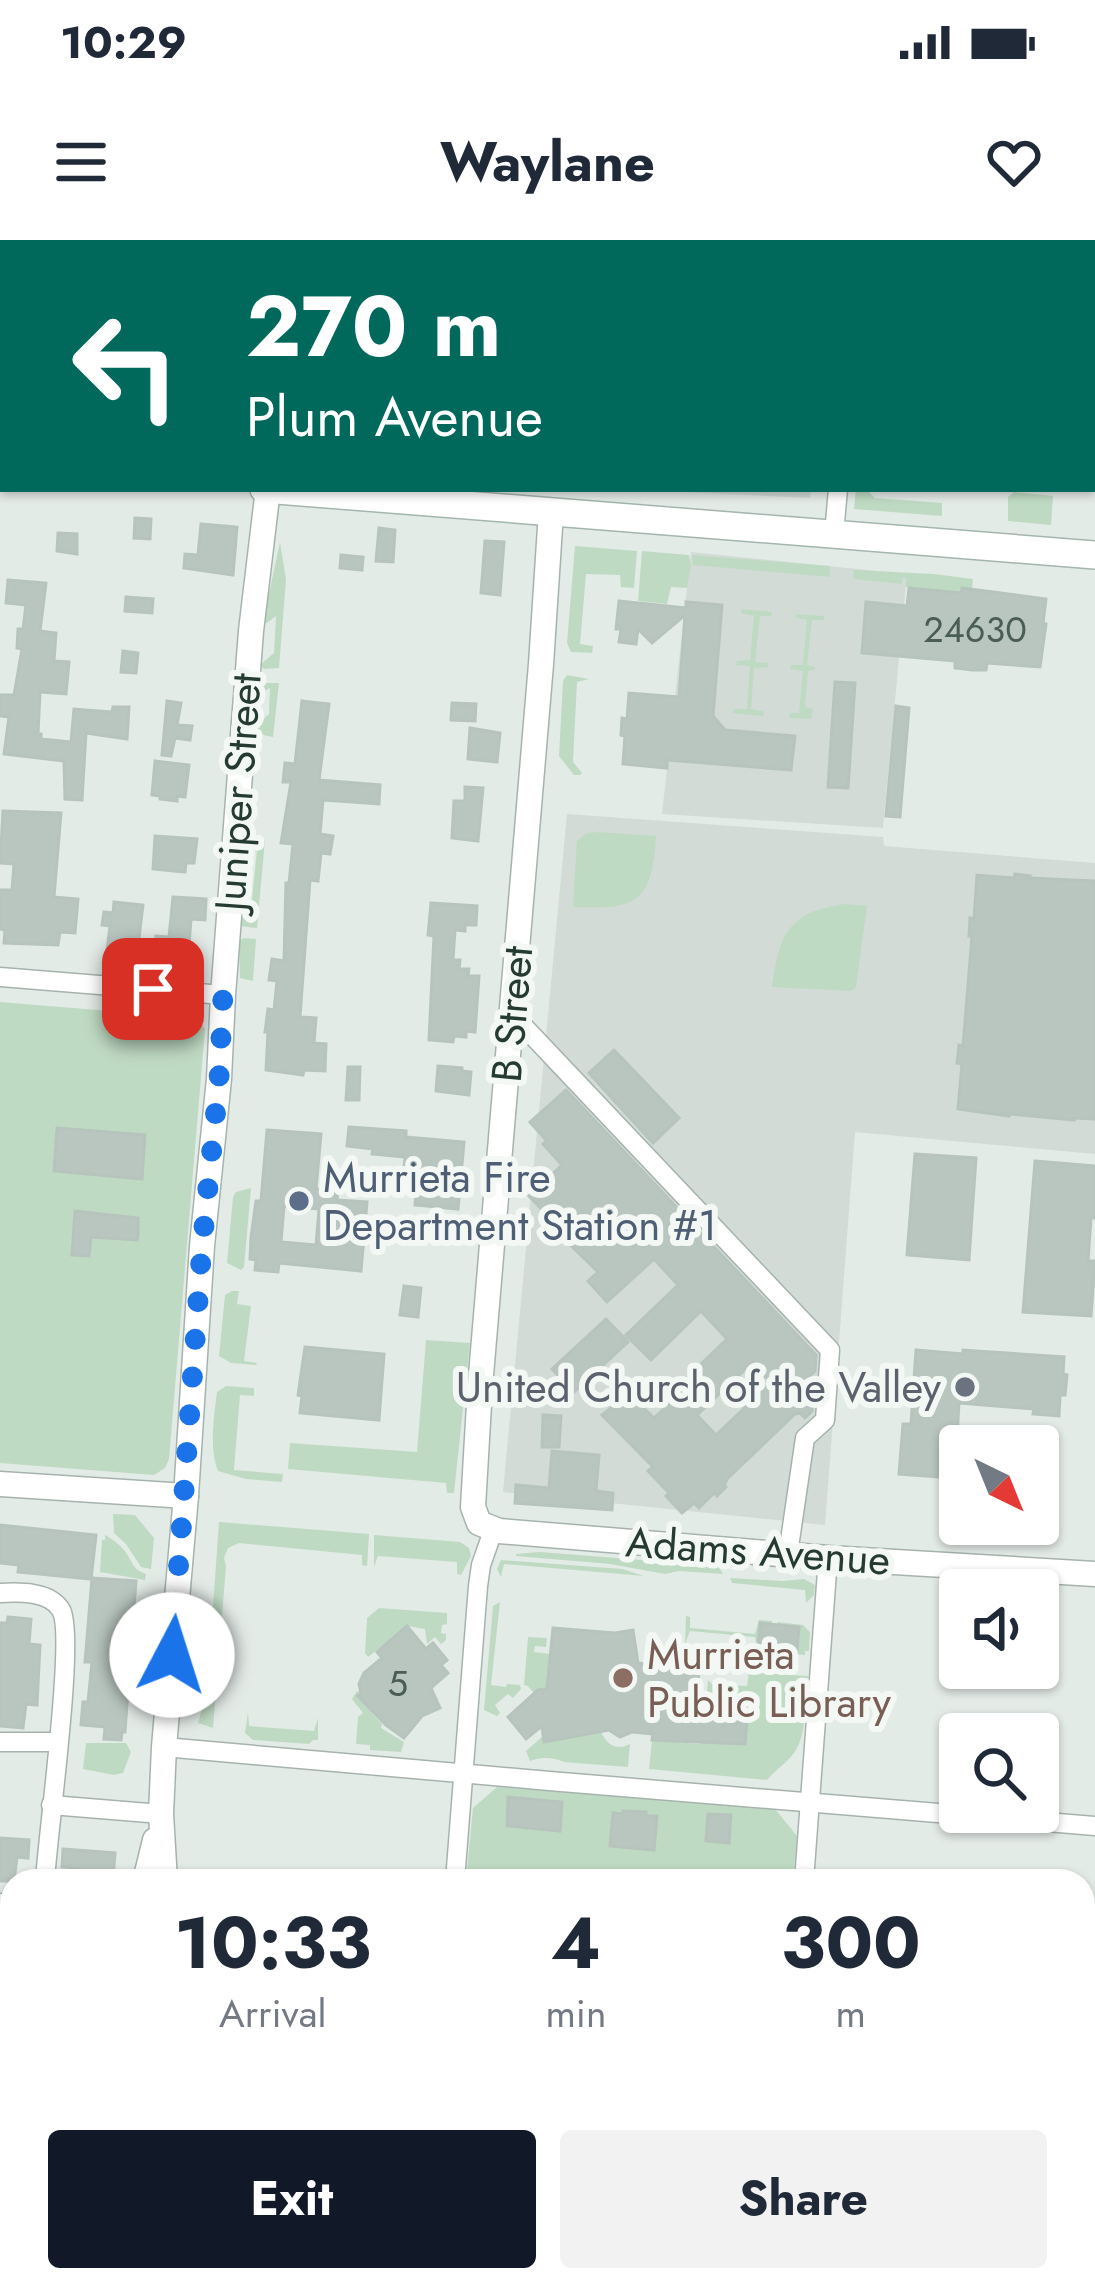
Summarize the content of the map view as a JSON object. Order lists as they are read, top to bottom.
{
  "streets": {
    "street": ["Juniper Street", "B Street", "Adams Avenue"]
  },
  "crossings": [
    ["B Street", "Adams Avenue"]
  ],
  "places": ["Murrieta Fire Department Station #1", "United Church of the Valley", "Murrieta Public Library"],
  "house_numbers": ["24630", "5"],
  "north": "bottom right",
  "page": {
    "status": "10:29",
    "header": "Waylane",
    "turn": ["270 m", "Plum Avenue"],
    "eta": [
      "10:33",
      "Arrival",
      "4",
      "min",
      "300",
      "m"
    ],
    "buttons": ["Exit", "Share"]
  }
}
